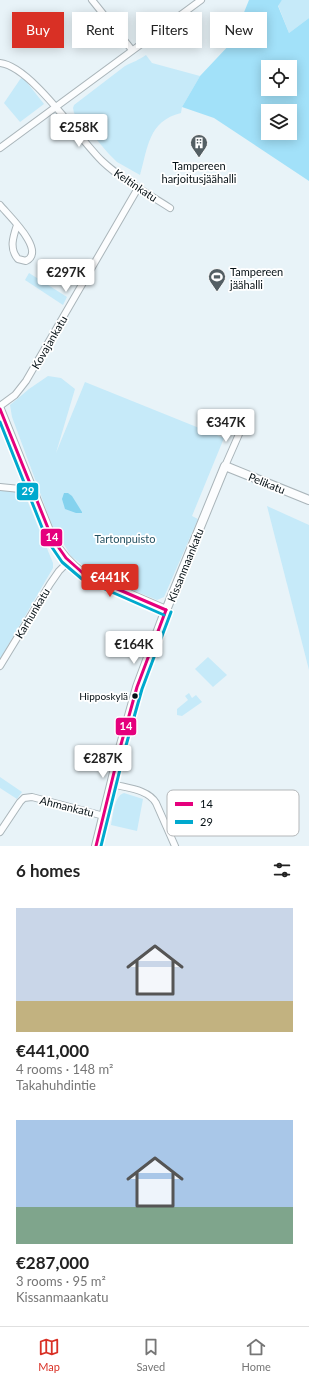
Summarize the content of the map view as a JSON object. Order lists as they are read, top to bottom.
{
  "streets": {
    "street": [
      "Keltinkatu",
      "Kovajankatu",
      "Pelikatu",
      "Kissanmaankatu",
      "Karhunkatu",
      "Ahmankatu"
    ]
  },
  "crossings": [
    ["Keltinkatu", "Kovajankatu"],
    ["Pelikatu", "Kissanmaankatu"],
    ["Kissanmaankatu", "Ahmankatu"]
  ],
  "parks": ["Tartonpuisto"],
  "places": {
    "building": ["Tampereen harjoitusjäähalli"],
    "sports": ["Tampereen jäähalli"],
    "other": ["Hipposkylä"]
  },
  "lines": ["transit line 14", "transit line 29"],
  "legend": ["14", "29"],
  "page": {
    "chip": [
      "Buy",
      "Rent",
      "Filters",
      "New"
    ],
    "price": [
      "€258K",
      "€297K",
      "€347K",
      "€441K",
      "€164K",
      "€287K"
    ],
    "heading": "6 homes",
    "list": [
      {
        "name": "€441,000",
        "note": "4 rooms · 148 m² · Takahuhdintie"
      },
      {
        "name": "€287,000",
        "note": "3 rooms · 95 m² · Kissanmaankatu"
      }
    ],
    "tabs": ["Map", "Saved", "Home"]
  }
}
